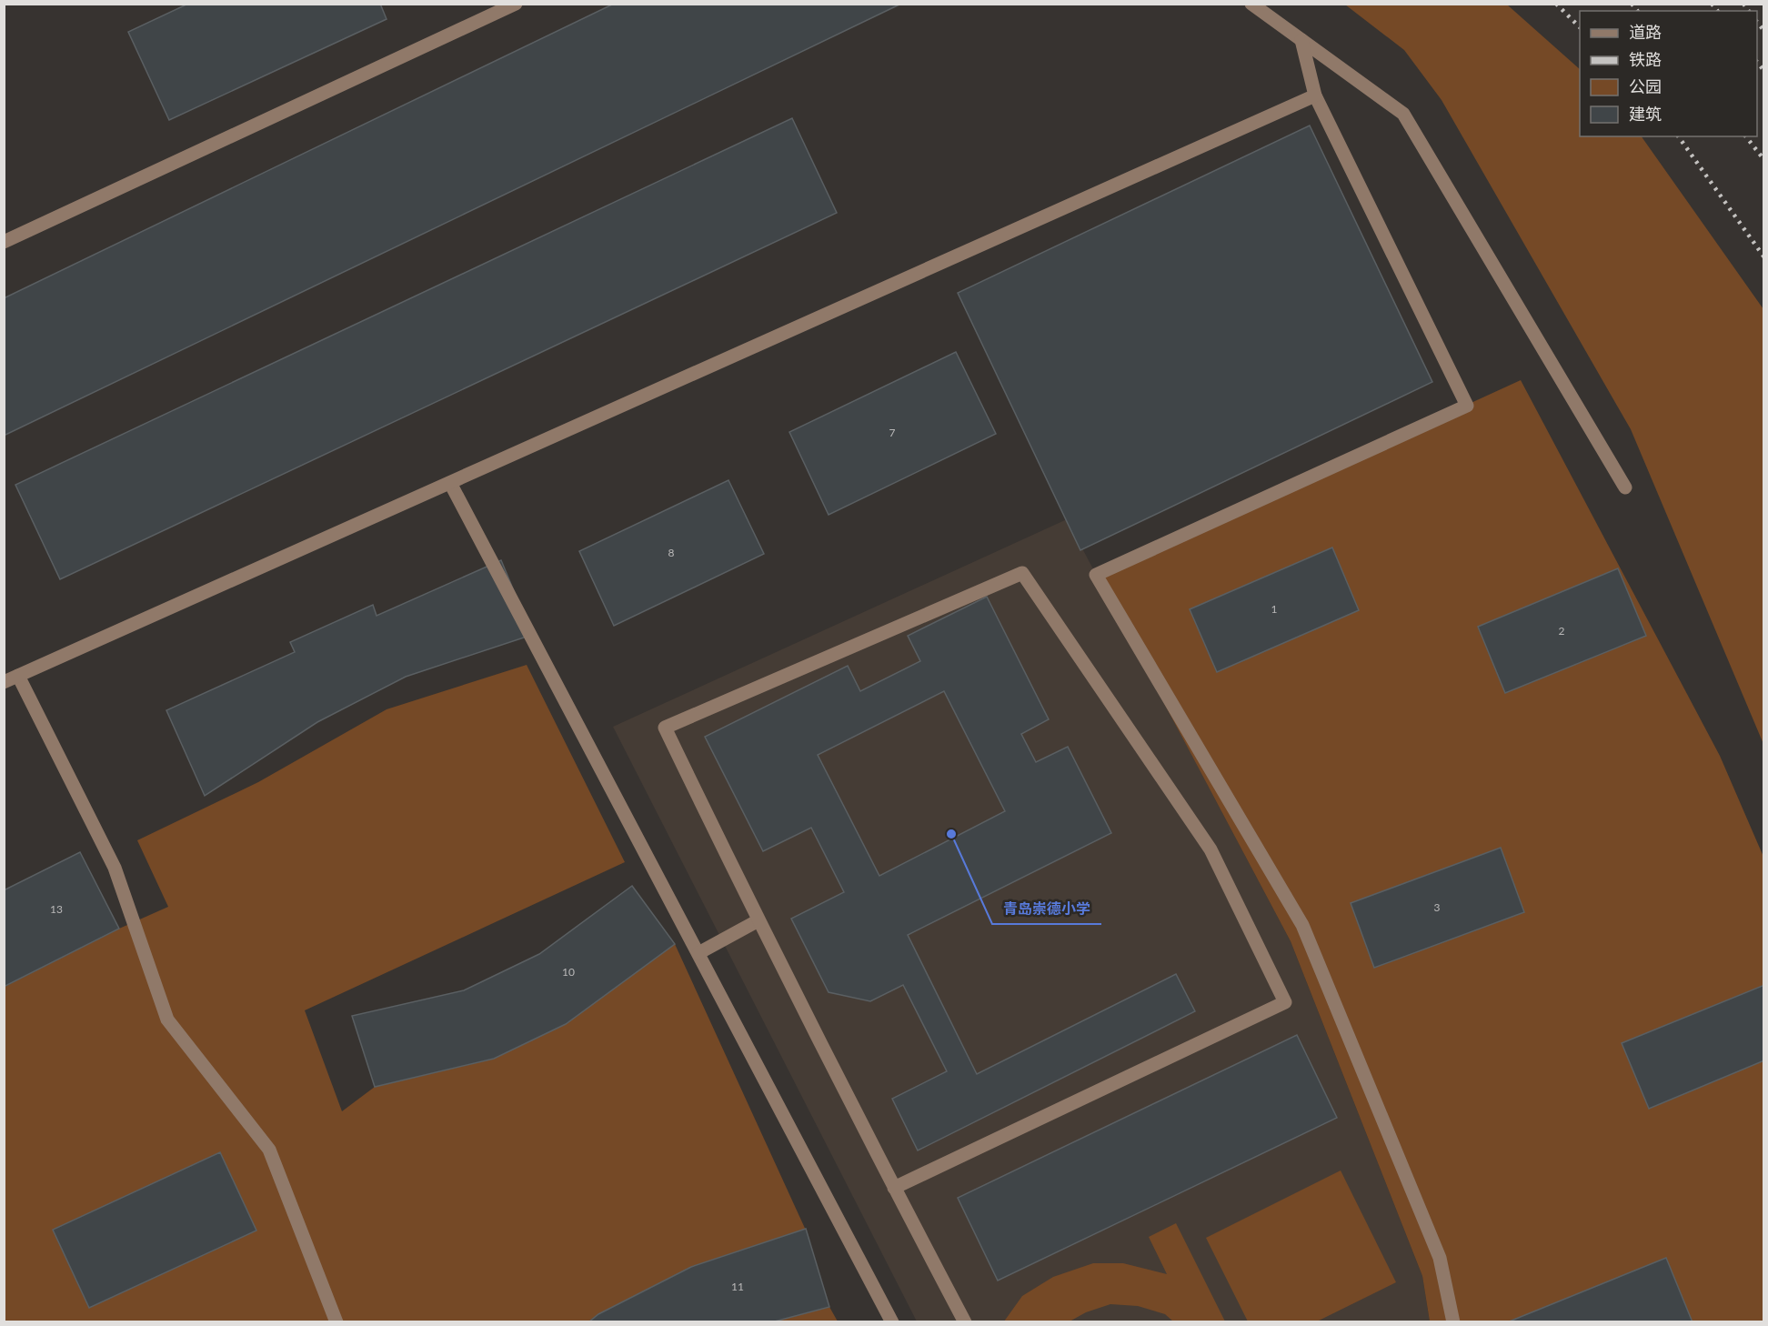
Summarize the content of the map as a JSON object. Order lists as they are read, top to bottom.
{
  "places": ["青岛崇德小学"],
  "house_numbers": [
    "7",
    "8",
    "1",
    "2",
    "3",
    "13",
    "10",
    "11"
  ],
  "legend": [
    "道路",
    "铁路",
    "公园",
    "建筑"
  ]
}
